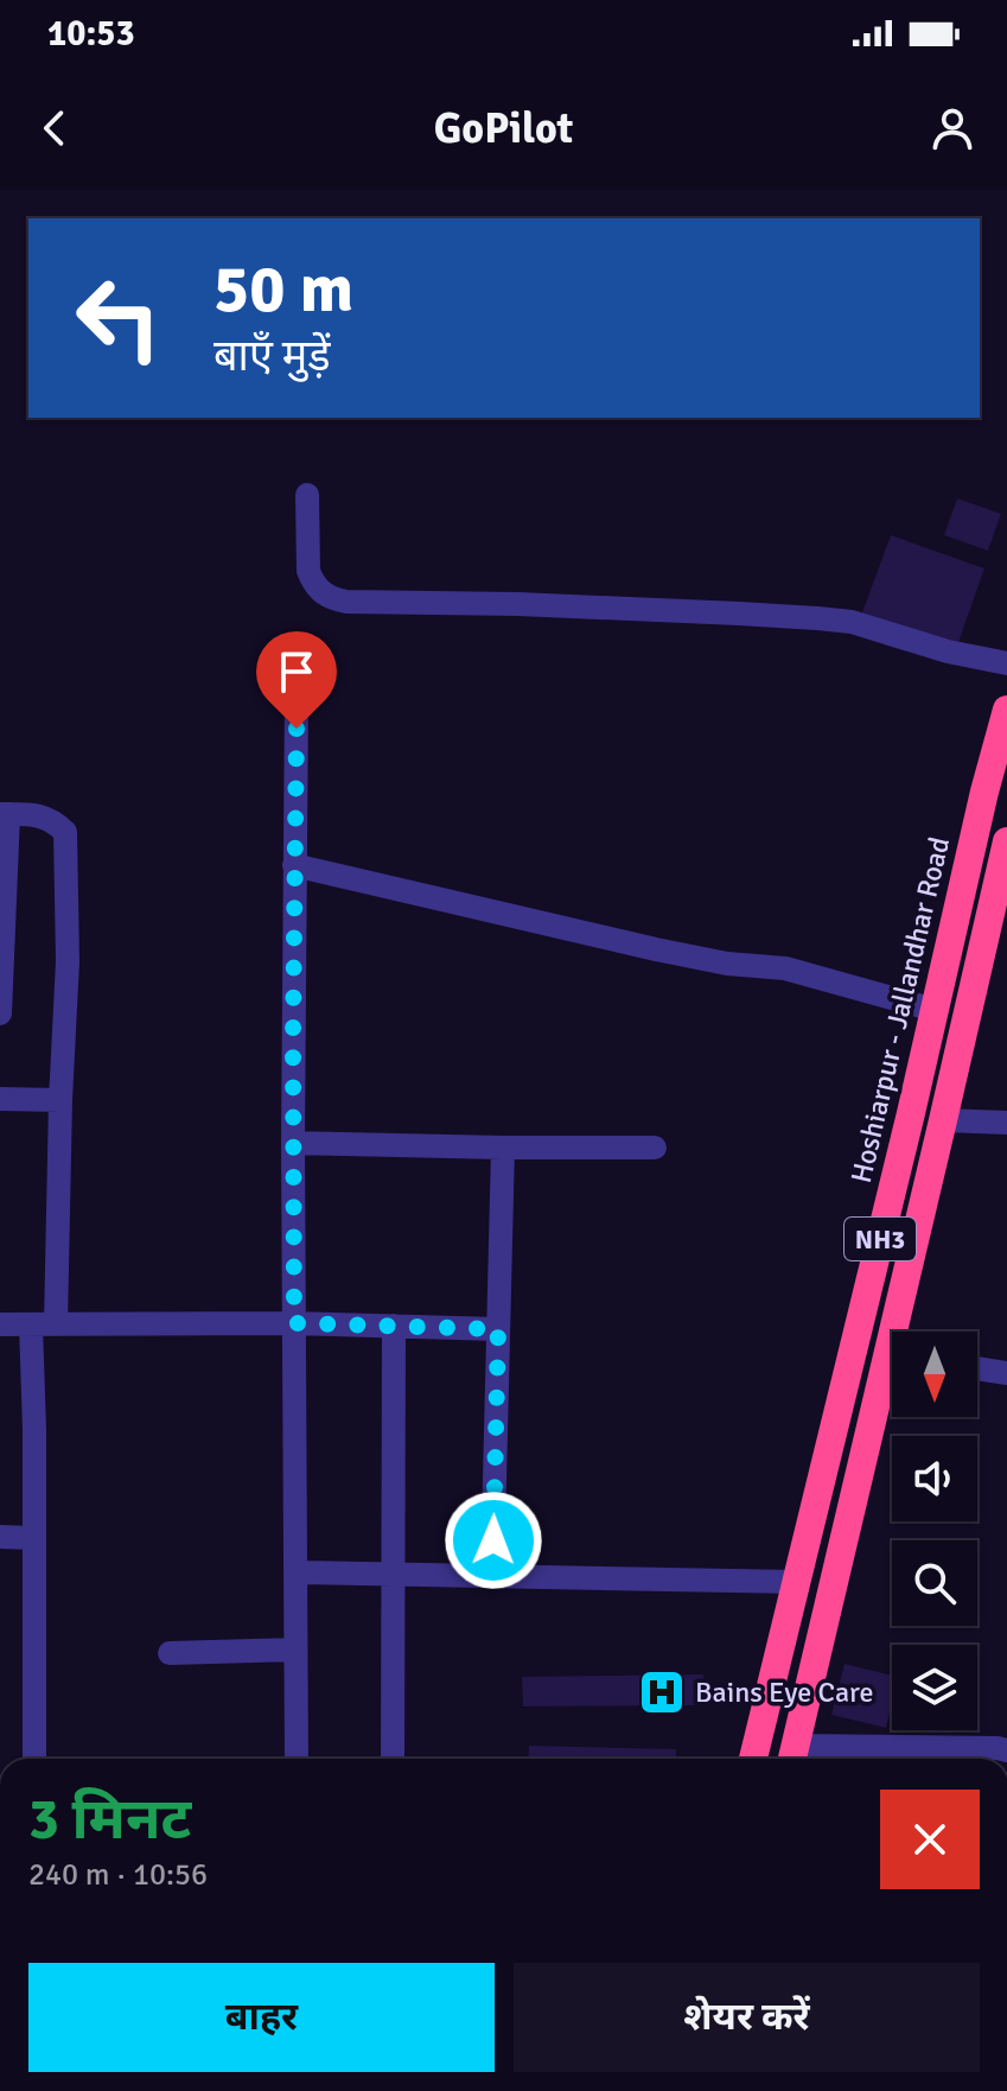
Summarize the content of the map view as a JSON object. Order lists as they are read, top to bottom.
{
  "streets": {
    "highway": ["Hoshiarpur - Jallandhar Road", "NH3"]
  },
  "places": {
    "hospital": ["Bains Eye Care"]
  },
  "north": "bottom",
  "page": {
    "status": "10:53",
    "header": "GoPilot",
    "turn": ["50 m", "बाएँ मुड़ें"],
    "heading": ["3 मिनट", "240 m · 10:56"],
    "buttons": ["बाहर", "शेयर करें"]
  }
}
